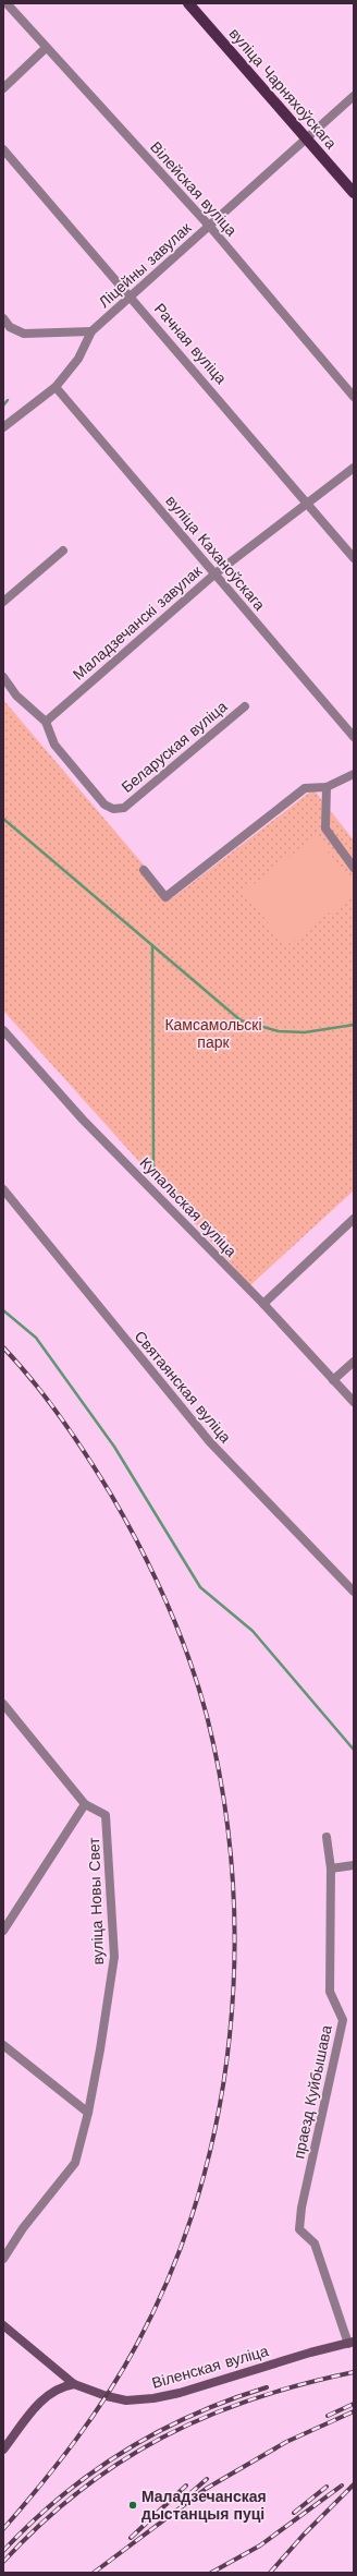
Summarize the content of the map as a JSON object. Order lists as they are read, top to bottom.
{
  "streets": {
    "main road": ["вуліца Чарняхоўскага", "Віленская вуліца"],
    "street": [
      "Вілейская вуліца",
      "Ліцейны завулак",
      "Рачная вуліца",
      "вуліца Каханоўскага",
      "Маладзечанскі завулак",
      "Беларуская вуліца",
      "Купальская вуліца",
      "Святаянская вуліца",
      "вуліца Новы Свет",
      "праезд Куйбышава"
    ]
  },
  "crossings": [
    ["вуліца Чарняхоўскага", "Ліцейны завулак"],
    ["Вілейская вуліца", "Ліцейны завулак"],
    ["Ліцейны завулак", "Рачная вуліца"],
    ["Ліцейны завулак", "вуліца Каханоўскага"],
    ["Рачная вуліца", "Маладзечанскі завулак"],
    ["вуліца Каханоўскага", "Маладзечанскі завулак"],
    ["Маладзечанскі завулак", "Беларуская вуліца"],
    ["праезд Куйбышава", "Віленская вуліца"]
  ],
  "parks": ["Камсамольскі парк"],
  "places": ["Маладзечанская дыстанцыя пуці"]
}
